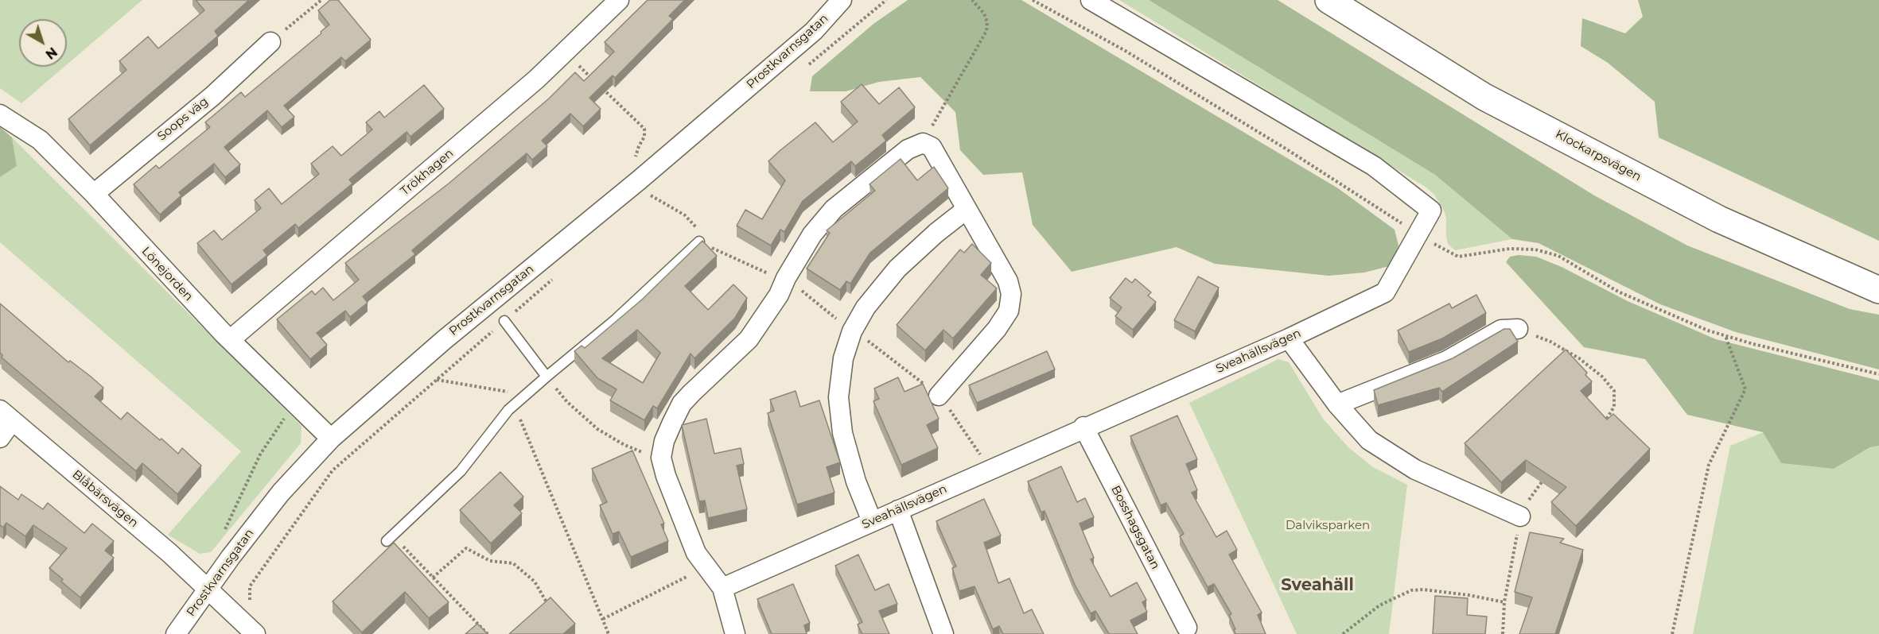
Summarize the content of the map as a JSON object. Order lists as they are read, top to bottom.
{
  "streets": {
    "street": [
      "Prostkvarnsgatan",
      "Soops väg",
      "Klockarpsvägen",
      "Trökhagen",
      "Lönejorden",
      "Sveahällsvägen",
      "Blåbärsvägen",
      "Bosshagsgatan"
    ]
  },
  "crossings": [
    ["Prostkvarnsgatan", "Lönejorden"],
    ["Prostkvarnsgatan", "Blåbärsvägen"],
    ["Soops väg", "Lönejorden"],
    ["Trökhagen", "Lönejorden"],
    ["Sveahällsvägen", "Bosshagsgatan"]
  ],
  "districts": ["Sveahäll"],
  "parks": ["Dalviksparken"],
  "north": "bottom right"
}
